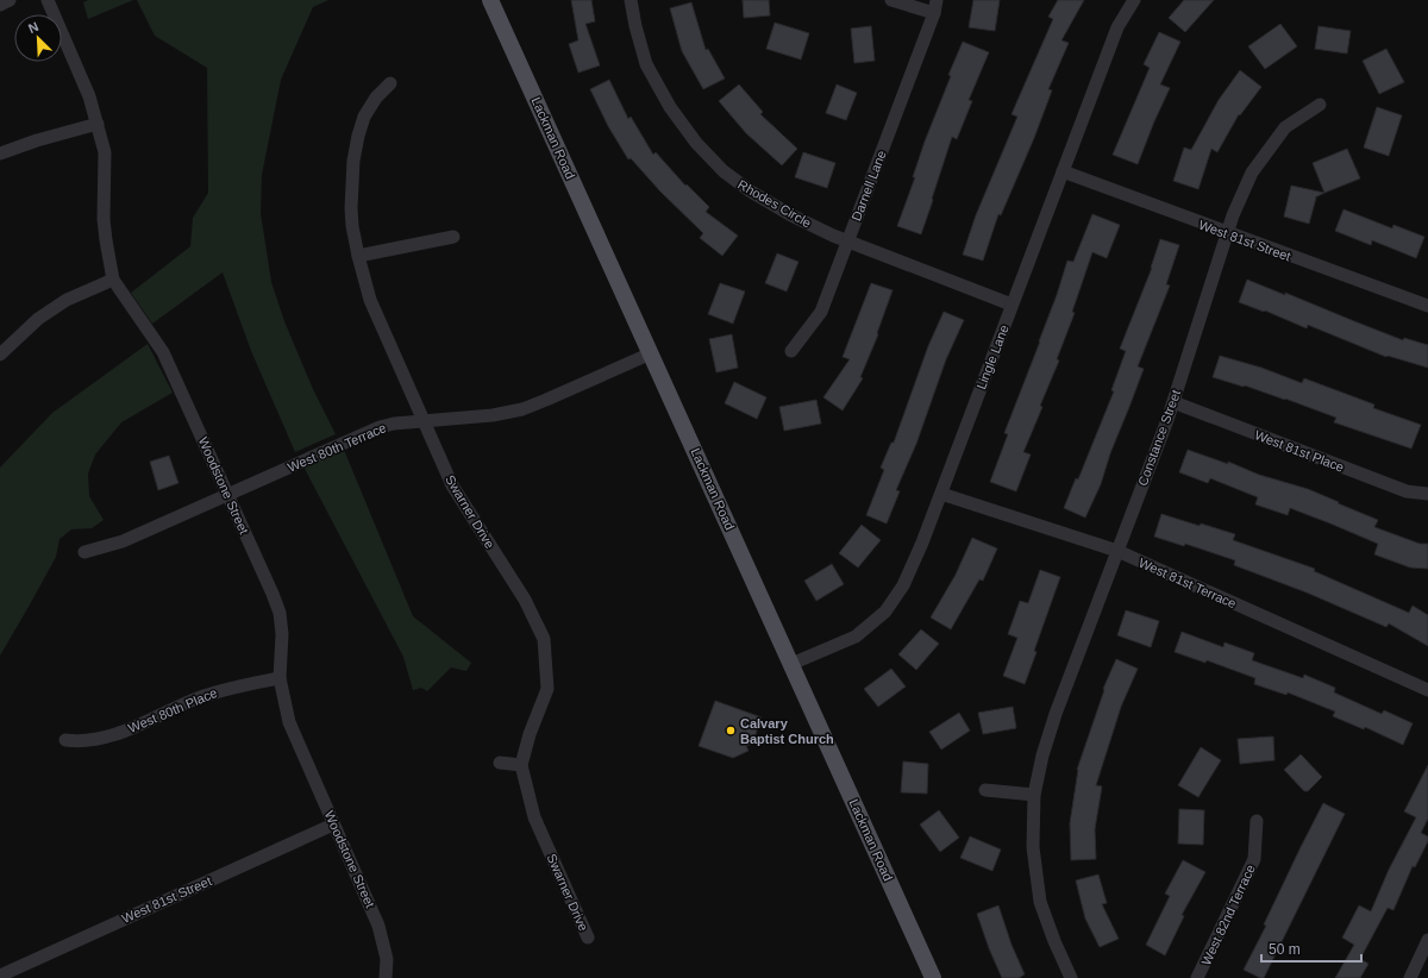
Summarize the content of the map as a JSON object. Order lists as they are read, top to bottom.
{
  "streets": {
    "main road": ["Lackman Road"],
    "street": [
      "Darnell Lane",
      "Rhodes Circle",
      "West 81st Street",
      "Lingle Lane",
      "Constance Street",
      "West 80th Terrace",
      "West 81st Place",
      "Woodstone Street",
      "Swarner Drive",
      "West 81st Terrace",
      "West 80th Place",
      "West 82nd Terrace"
    ]
  },
  "crossings": [
    ["Lackman Road", "Lingle Lane"],
    ["Lackman Road", "West 80th Terrace"],
    ["Darnell Lane", "Rhodes Circle"],
    ["Rhodes Circle", "Lingle Lane"],
    ["West 81st Street", "Lingle Lane"],
    ["West 81st Street", "Constance Street"],
    ["West 81st Street", "Woodstone Street"],
    ["Lingle Lane", "West 81st Terrace"],
    ["Constance Street", "West 81st Place"],
    ["Constance Street", "West 81st Terrace"],
    ["West 80th Terrace", "Woodstone Street"],
    ["West 80th Terrace", "Swarner Drive"],
    ["Woodstone Street", "West 80th Place"]
  ],
  "places": ["Calvary Baptist Church"],
  "scale_bar": "50 m",
  "north": "top left"
}
